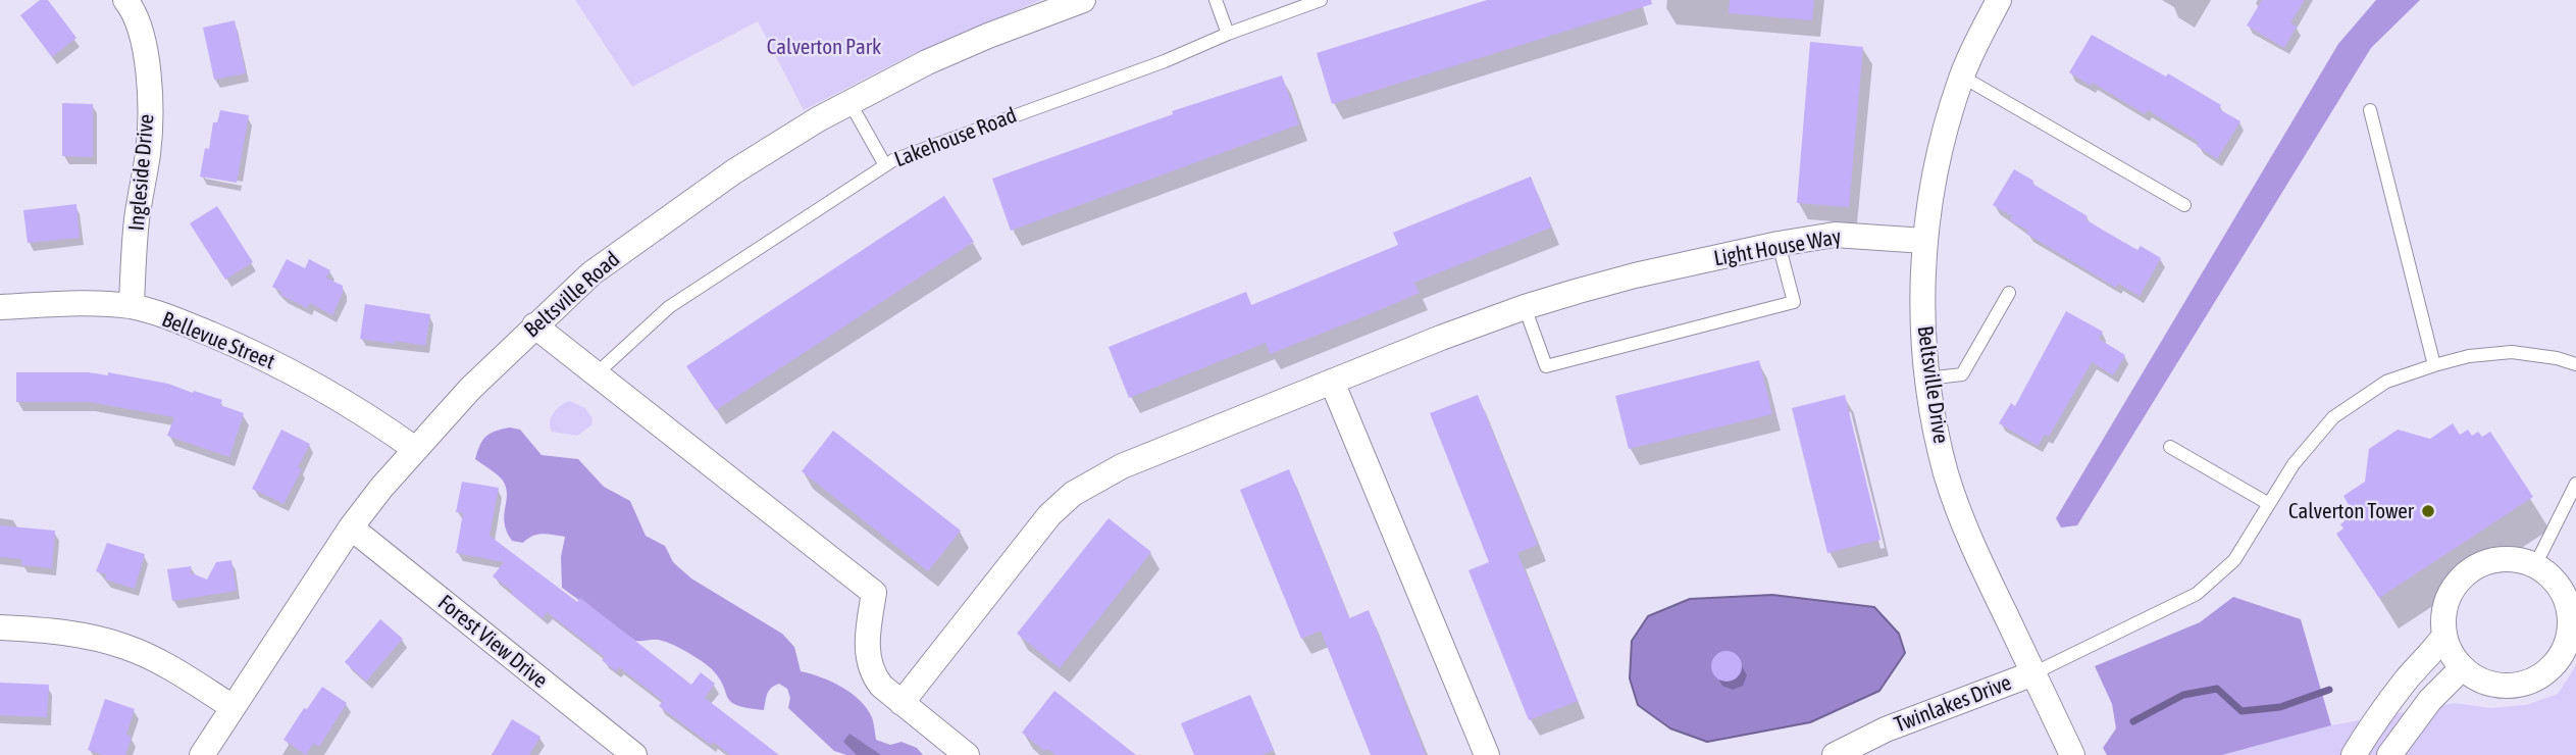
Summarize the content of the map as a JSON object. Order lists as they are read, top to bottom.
{
  "streets": {
    "street": [
      "Ingleside Drive",
      "Light House Way",
      "Beltsville Road",
      "Bellevue Street",
      "Beltsville Drive",
      "Forest View Drive",
      "Twinlakes Drive"
    ],
    "lane": ["Lakehouse Road"]
  },
  "crossings": [
    ["Ingleside Drive", "Bellevue Street"],
    ["Light House Way", "Beltsville Drive"],
    ["Beltsville Road", "Bellevue Street"],
    ["Beltsville Road", "Forest View Drive"],
    ["Beltsville Drive", "Twinlakes Drive"]
  ],
  "parks": ["Calverton Park"],
  "places": ["Calverton Tower"]
}
